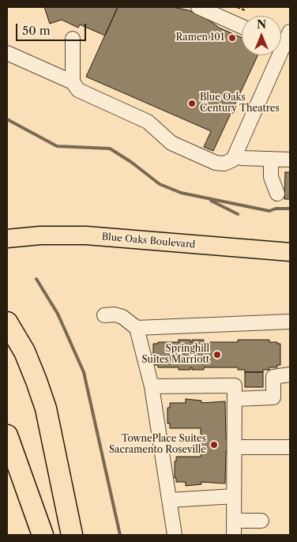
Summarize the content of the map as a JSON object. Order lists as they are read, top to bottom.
{
  "streets": {
    "main road": ["Blue Oaks Boulevard"]
  },
  "places": [
    "Ramen 101",
    "Blue Oaks Century Theatres",
    "Springhill Suites Marriott",
    "TownePlace Suites Sacramento Roseville"
  ],
  "scale_bar": "50 m",
  "north": "top"
}
